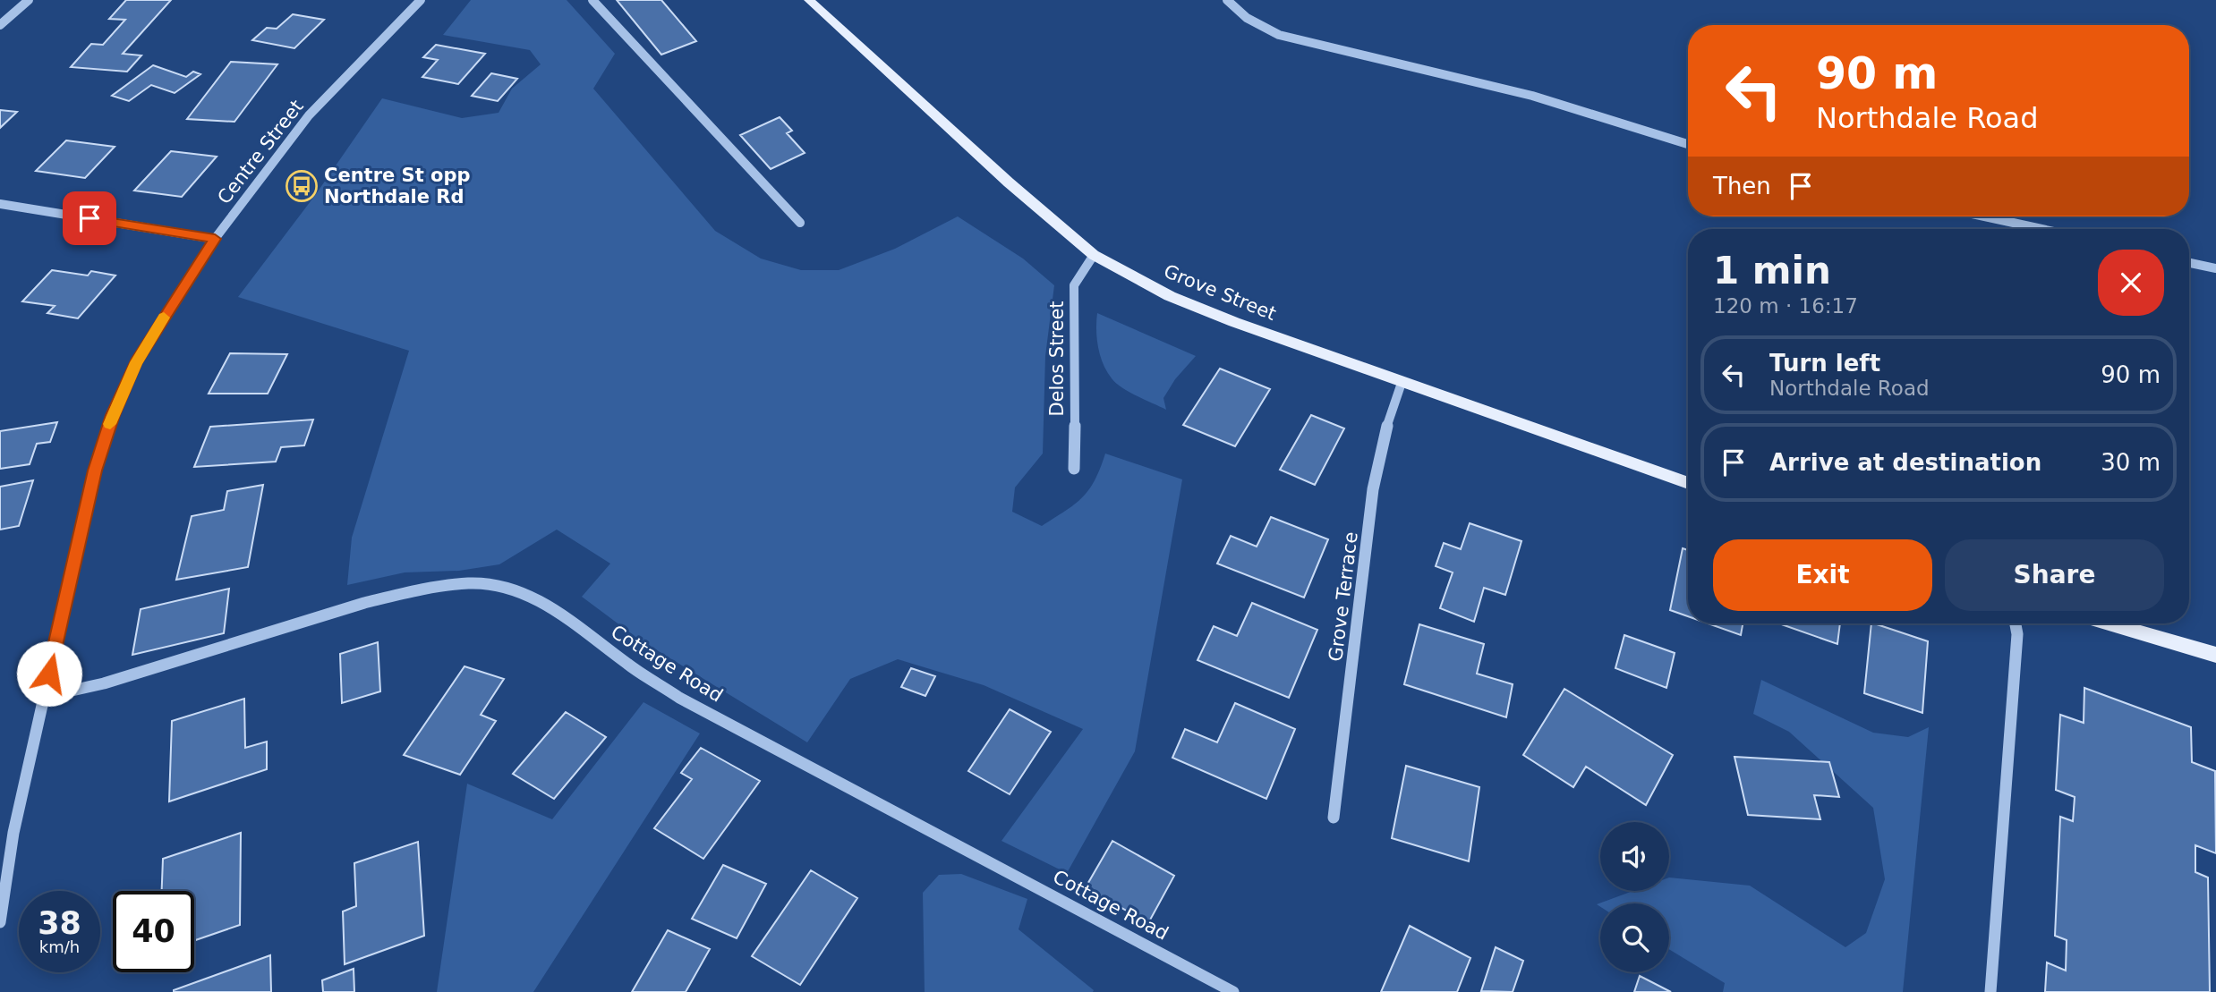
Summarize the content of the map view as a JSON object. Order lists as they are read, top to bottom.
{
  "streets": {
    "main road": ["Grove Street"],
    "street": [
      "Centre Street",
      "Delos Street",
      "Grove Terrace",
      "Cottage Road"
    ]
  },
  "crossings": [
    ["Centre Street", "Cottage Road"],
    ["Grove Street", "Delos Street"],
    ["Grove Street", "Grove Terrace"]
  ],
  "places": {
    "bus stop": ["Centre St opp Northdale Rd"]
  },
  "page": {
    "turn": ["90 m", "Northdale Road"],
    "then": "Then",
    "heading": ["1 min", "120 m · 16:17"],
    "list": [
      {
        "name": "Turn left",
        "note": "Northdale Road",
        "value": "90 m"
      },
      {
        "name": "Arrive at destination",
        "value": "30 m"
      }
    ],
    "buttons": ["Exit", "Share"],
    "speed": "38 km/h",
    "limit": "40"
  }
}
